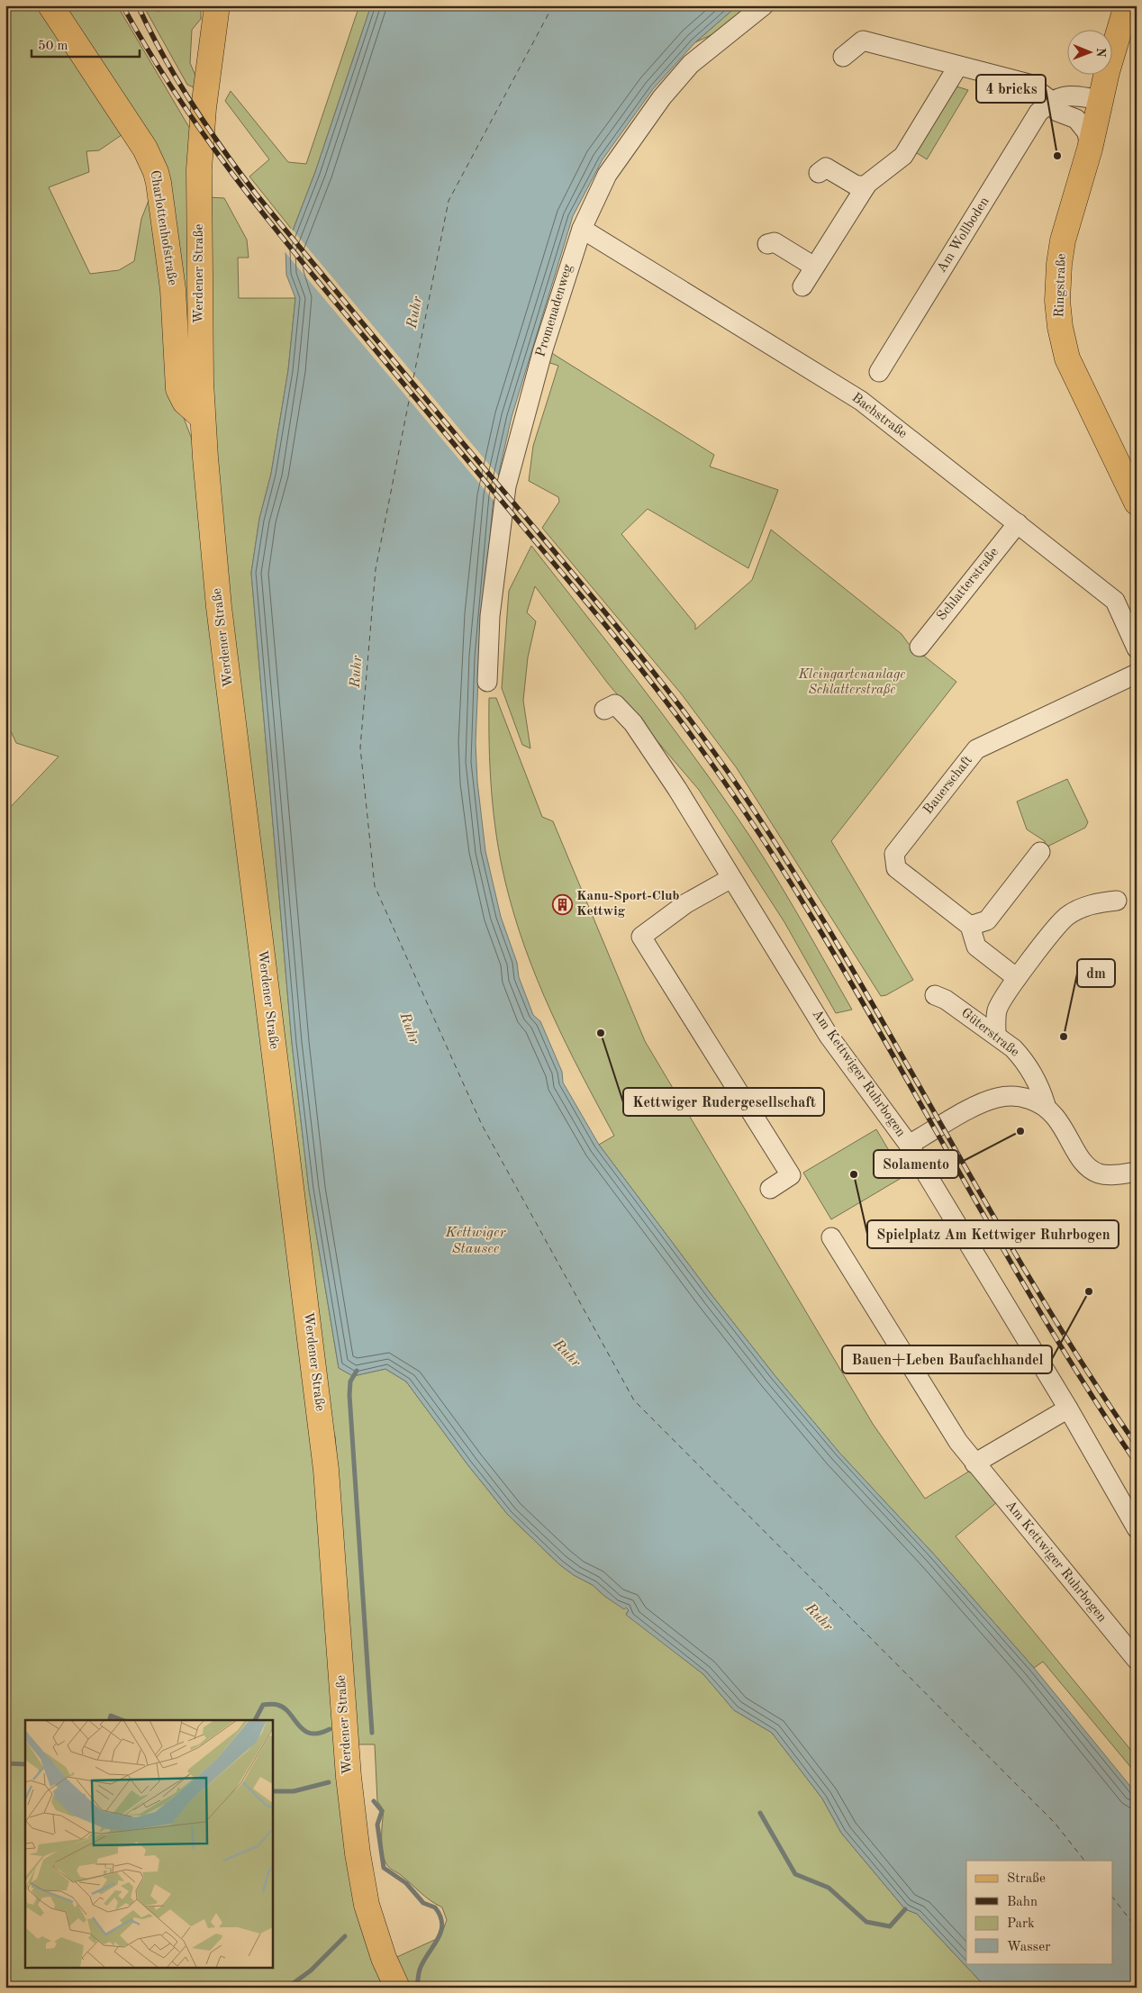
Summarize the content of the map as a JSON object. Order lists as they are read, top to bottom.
{
  "streets": {
    "main road": ["Charlottenhofstraße", "Werdener Straße", "Ringstraße"],
    "street": [
      "Am Wollboden",
      "Promenadenweg",
      "Bachstraße",
      "Schlatterstraße",
      "Bauerschaft",
      "Güterstraße",
      "Am Kettwiger Ruhrbogen"
    ]
  },
  "crossings": [
    ["Charlottenhofstraße", "Werdener Straße"],
    ["Promenadenweg", "Bachstraße"],
    ["Bachstraße", "Schlatterstraße"],
    ["Güterstraße", "Am Kettwiger Ruhrbogen"]
  ],
  "water": ["Ruhr", "Kettwiger Stausee"],
  "parks": ["Kleingartenanlage Schlatterstraße"],
  "places": {
    "other": [
      "4 bricks",
      "Kettwiger Rudergesellschaft",
      "dm",
      "Solamento",
      "Spielplatz Am Kettwiger Ruhrbogen",
      "Bauen+Leben Baufachhandel"
    ],
    "building": ["Kanu-Sport-Club Kettwig"]
  },
  "legend": [
    "Straße",
    "Bahn",
    "Park",
    "Wasser"
  ],
  "scale_bar": "50 m",
  "north": "right"
}
